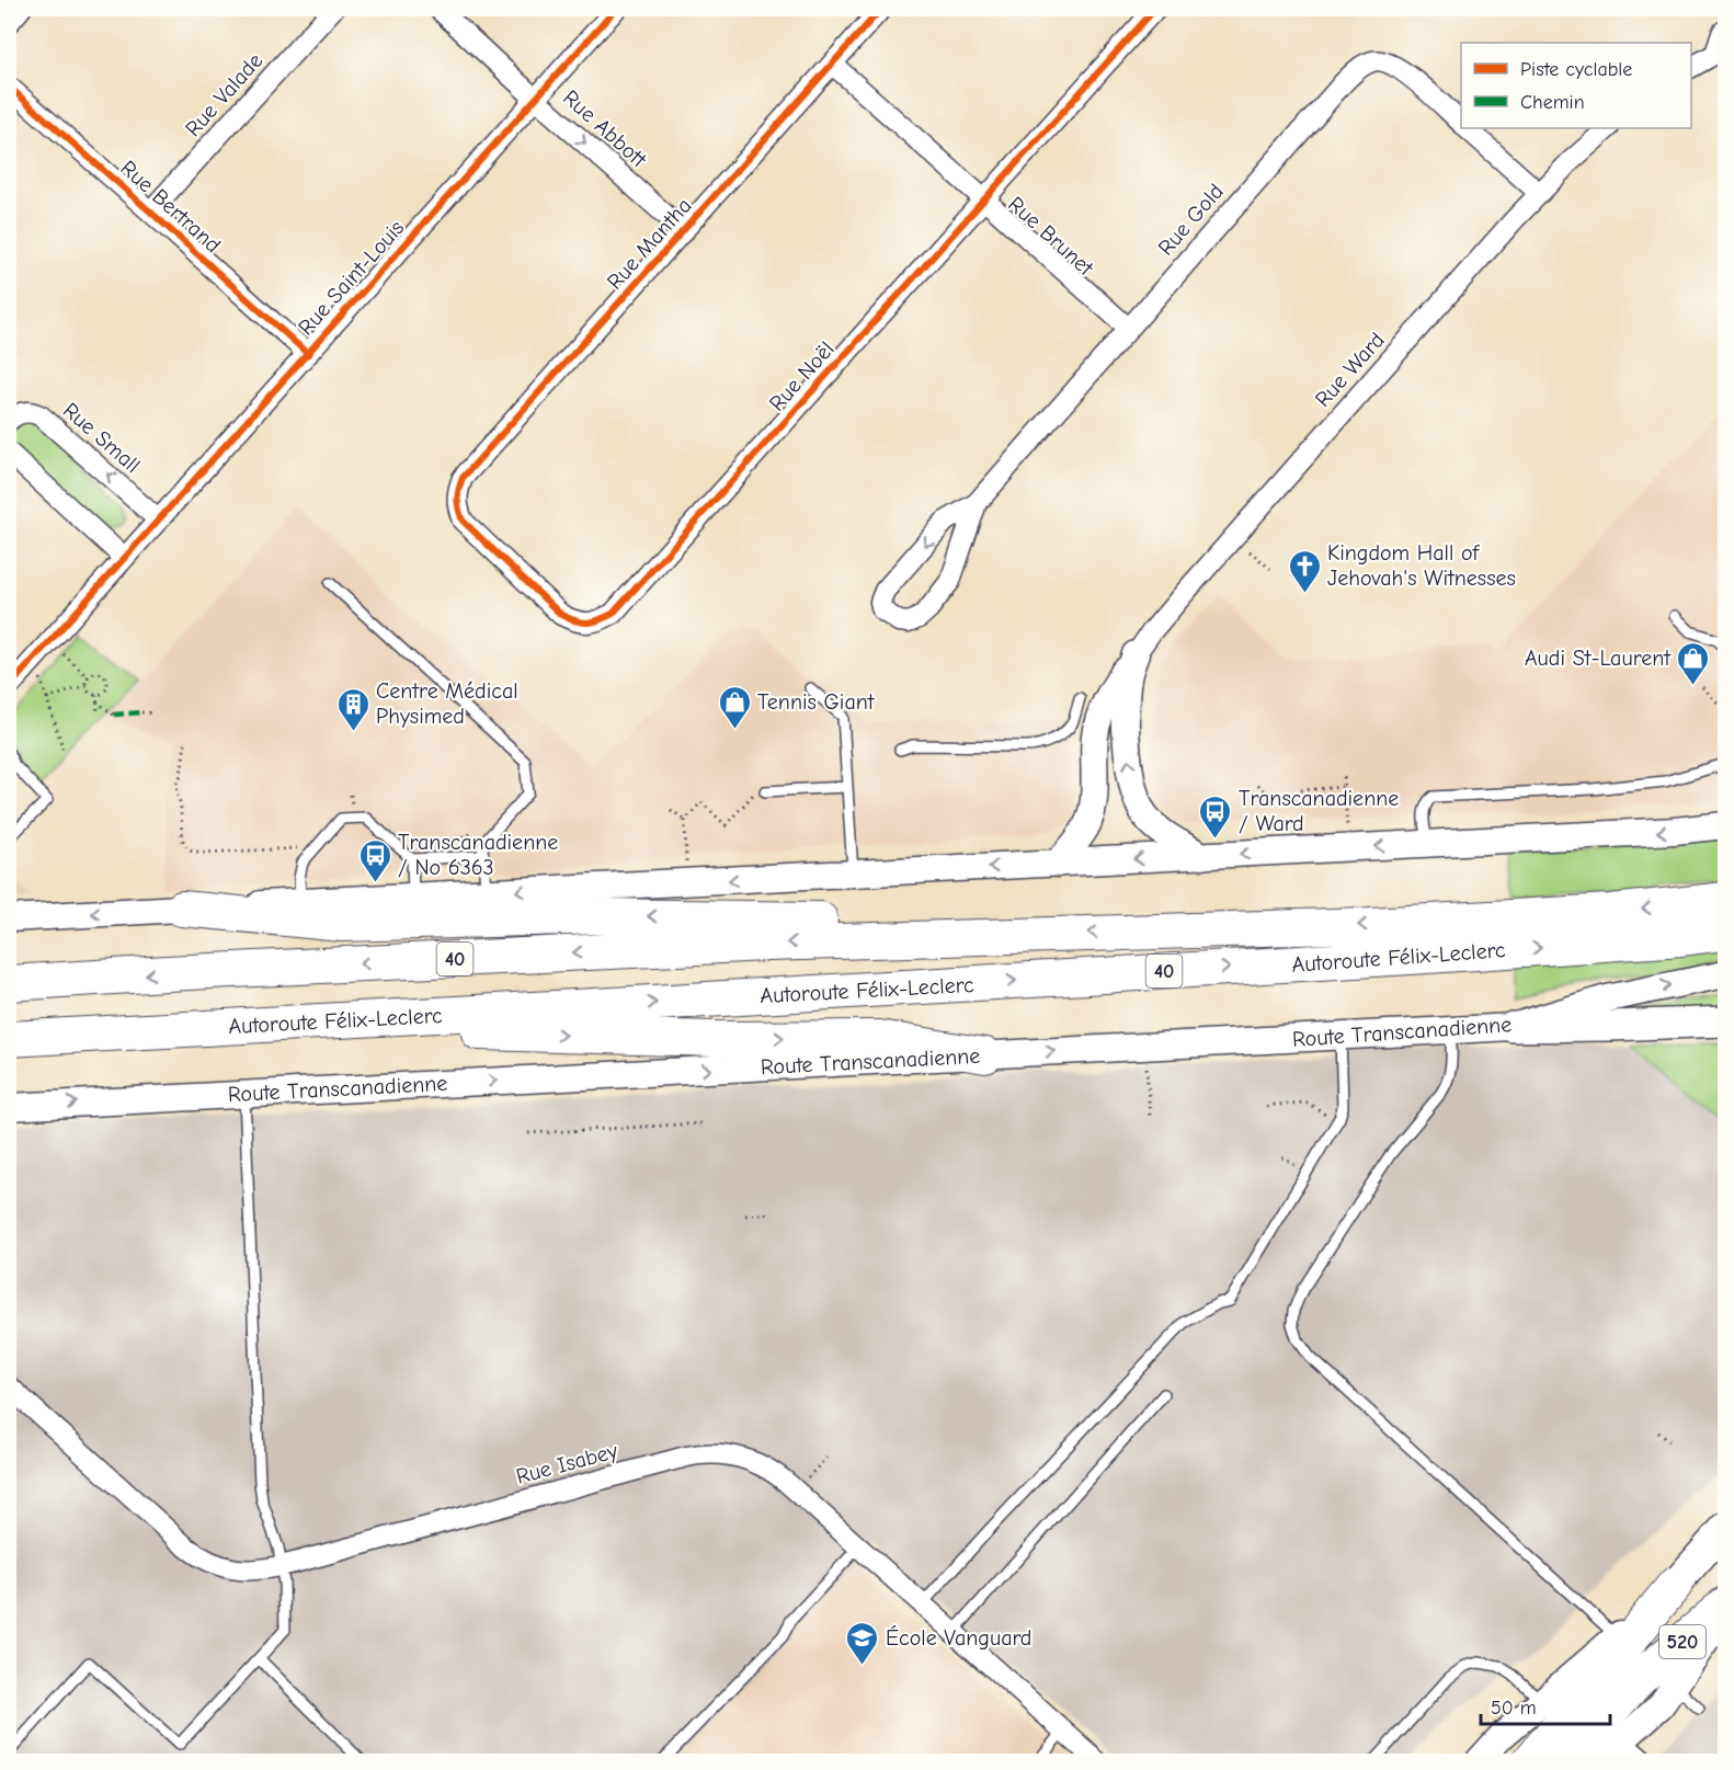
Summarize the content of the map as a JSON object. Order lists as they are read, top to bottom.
{
  "streets": {
    "highway": ["Autoroute Félix-Leclerc", "40", "520"],
    "main road": ["Route Transcanadienne"],
    "street": [
      "Rue Valade",
      "Rue Abbott",
      "Rue Bertrand",
      "Rue Gold",
      "Rue Brunet",
      "Rue Mantha",
      "Rue Saint-Louis",
      "Rue Ward",
      "Rue Noël",
      "Rue Small",
      "Rue Isabey"
    ]
  },
  "crossings": [
    ["Rue Valade", "Rue Bertrand"],
    ["Rue Abbott", "Rue Mantha"],
    ["Rue Abbott", "Rue Saint-Louis"],
    ["Rue Bertrand", "Rue Saint-Louis"],
    ["Rue Gold", "Rue Brunet"],
    ["Rue Gold", "Rue Ward"],
    ["Rue Brunet", "Rue Mantha"],
    ["Rue Brunet", "Rue Noël"],
    ["Rue Mantha", "Rue Noël"],
    ["Rue Saint-Louis", "Rue Small"]
  ],
  "one_way": ["Rue Abbott", "Rue Small"],
  "places": {
    "church": ["Kingdom Hall of Jehovah's Witnesses"],
    "shop": ["Audi St-Laurent", "Tennis Giant"],
    "building": ["Centre Médical Physimed"],
    "bus stop": ["Transcanadienne / Ward", "Transcanadienne / No 6363"],
    "school or university": ["École Vanguard"]
  },
  "legend": ["Piste cyclable", "Chemin"],
  "scale_bar": "50 m"
}
